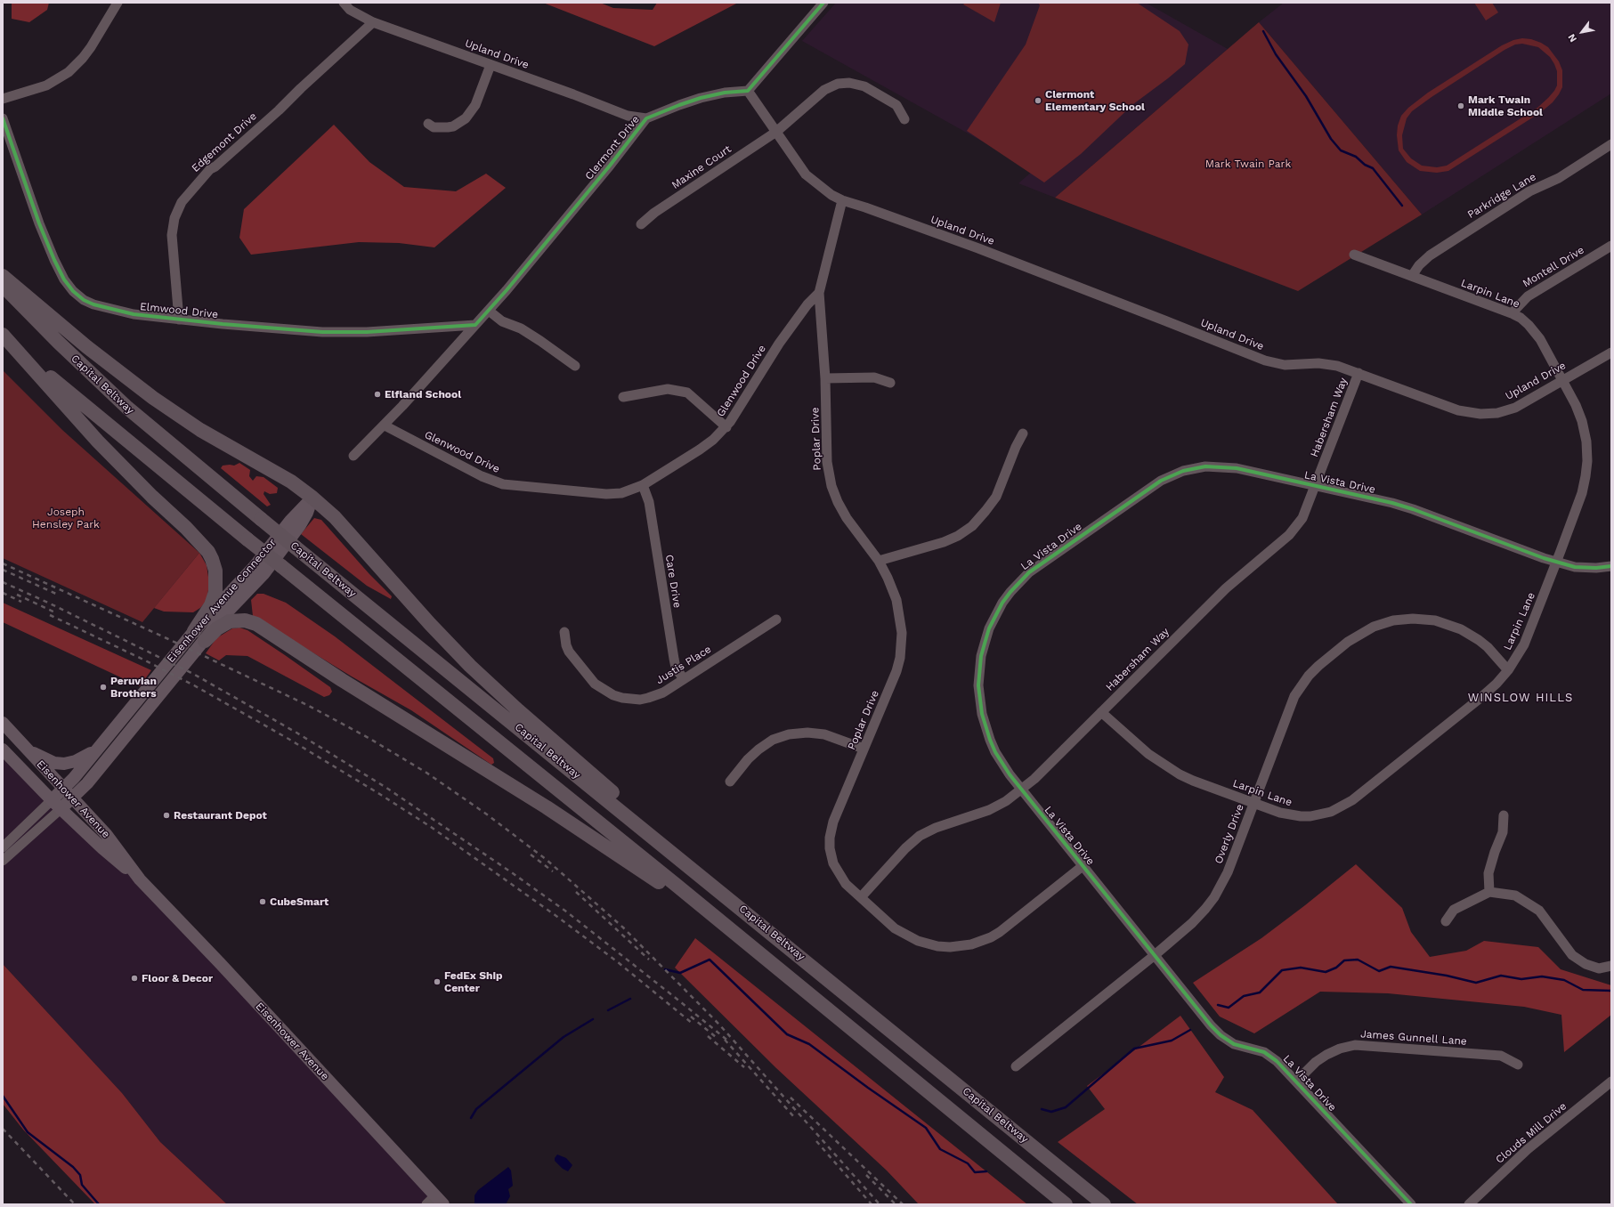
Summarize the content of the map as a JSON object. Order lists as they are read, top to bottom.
{
  "streets": {
    "highway": ["Capital Beltway"],
    "main road": ["Eisenhower Avenue Connector", "Eisenhower Avenue"],
    "street": [
      "Upland Drive",
      "Edgemont Drive",
      "Clermont Drive",
      "Maxine Court",
      "Parkridge Lane",
      "Montell Drive",
      "Larpin Lane",
      "Elmwood Drive",
      "Glenwood Drive",
      "Habersham Way",
      "Poplar Drive",
      "La Vista Drive",
      "Care Drive",
      "Justis Place",
      "Overly Drive",
      "James Gunnell Lane",
      "Clouds Mill Drive"
    ]
  },
  "crossings": [
    ["Upland Drive", "Edgemont Drive"],
    ["Upland Drive", "Clermont Drive"],
    ["Upland Drive", "Larpin Lane"],
    ["Upland Drive", "Habersham Way"],
    ["Edgemont Drive", "Elmwood Drive"],
    ["Clermont Drive", "Elmwood Drive"],
    ["Clermont Drive", "Glenwood Drive"],
    ["Parkridge Lane", "Larpin Lane"],
    ["Montell Drive", "Larpin Lane"],
    ["Larpin Lane", "Habersham Way"],
    ["Larpin Lane", "La Vista Drive"],
    ["Larpin Lane", "Overly Drive"],
    ["Glenwood Drive", "Poplar Drive"],
    ["Glenwood Drive", "Care Drive"],
    ["Habersham Way", "Poplar Drive"],
    ["Habersham Way", "La Vista Drive"],
    ["Poplar Drive", "La Vista Drive"],
    ["La Vista Drive", "Overly Drive"],
    ["La Vista Drive", "James Gunnell Lane"],
    ["Care Drive", "Justis Place"],
    ["Eisenhower Avenue Connector", "Eisenhower Avenue"]
  ],
  "districts": ["WINSLOW HILLS"],
  "parks": ["Mark Twain Park", "Joseph Hensley Park"],
  "places": [
    "Clermont Elementary School",
    "Mark Twain Middle School",
    "Elfland School",
    "Peruvian Brothers",
    "Restaurant Depot",
    "CubeSmart",
    "Floor & Decor",
    "FedEx Ship Center"
  ],
  "north": "bottom left"
}
